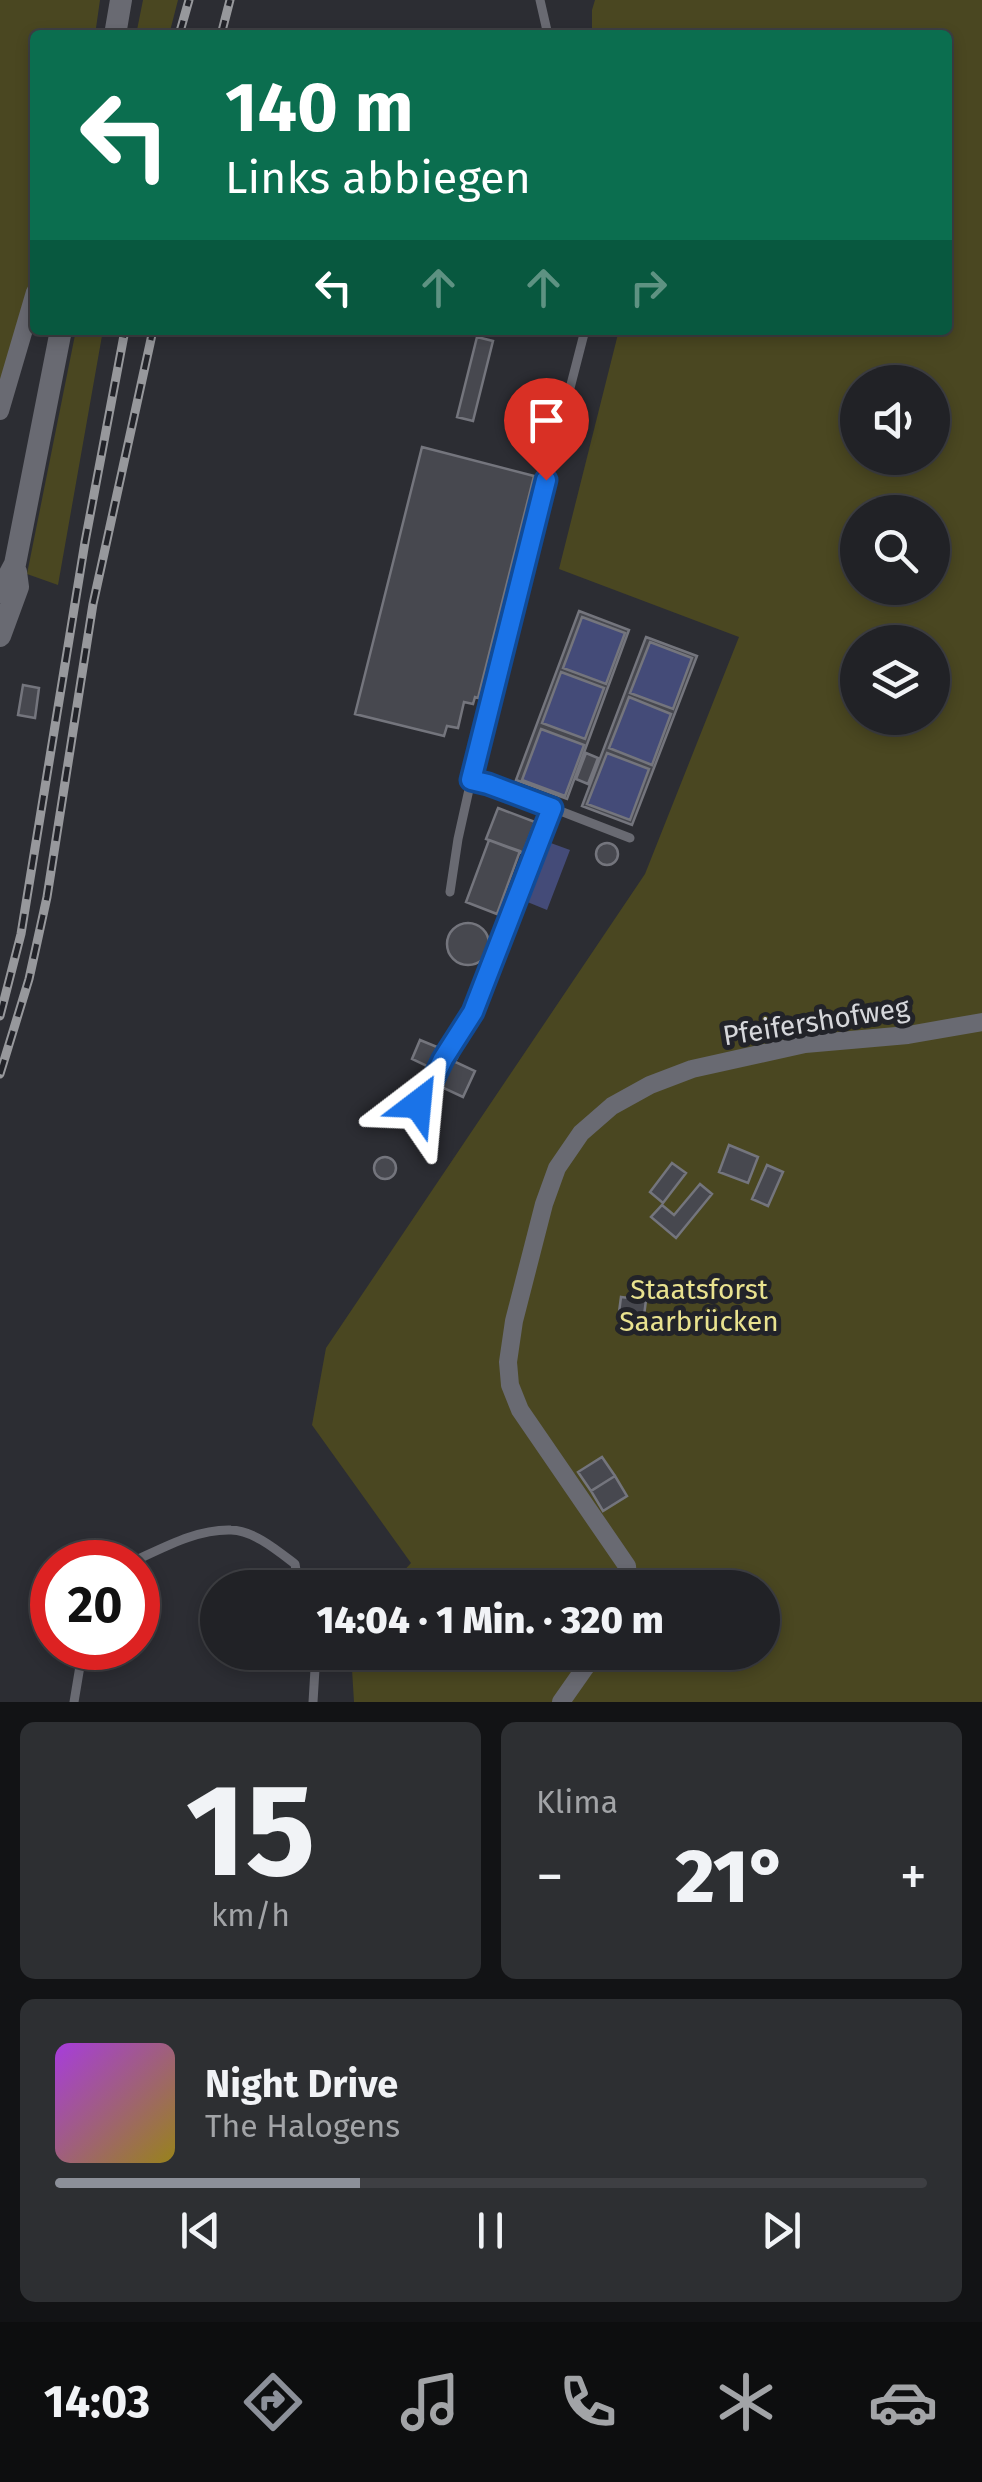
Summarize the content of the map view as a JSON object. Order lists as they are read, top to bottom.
{
  "streets": {
    "street": ["Pfeifershofweg"]
  },
  "parks": ["Staatsforst Saarbrücken"],
  "page": {
    "turn": ["140 m", "Links abbiegen"],
    "limit": "20",
    "trip": "14:04 · 1 Min. · 320 m",
    "tile": [
      ["15", "km/h"],
      "Klima"
    ],
    "heat": ["−", "21°", "+"],
    "song": ["Night Drive", "The Halogens"],
    "tabs": "14:03"
  }
}
